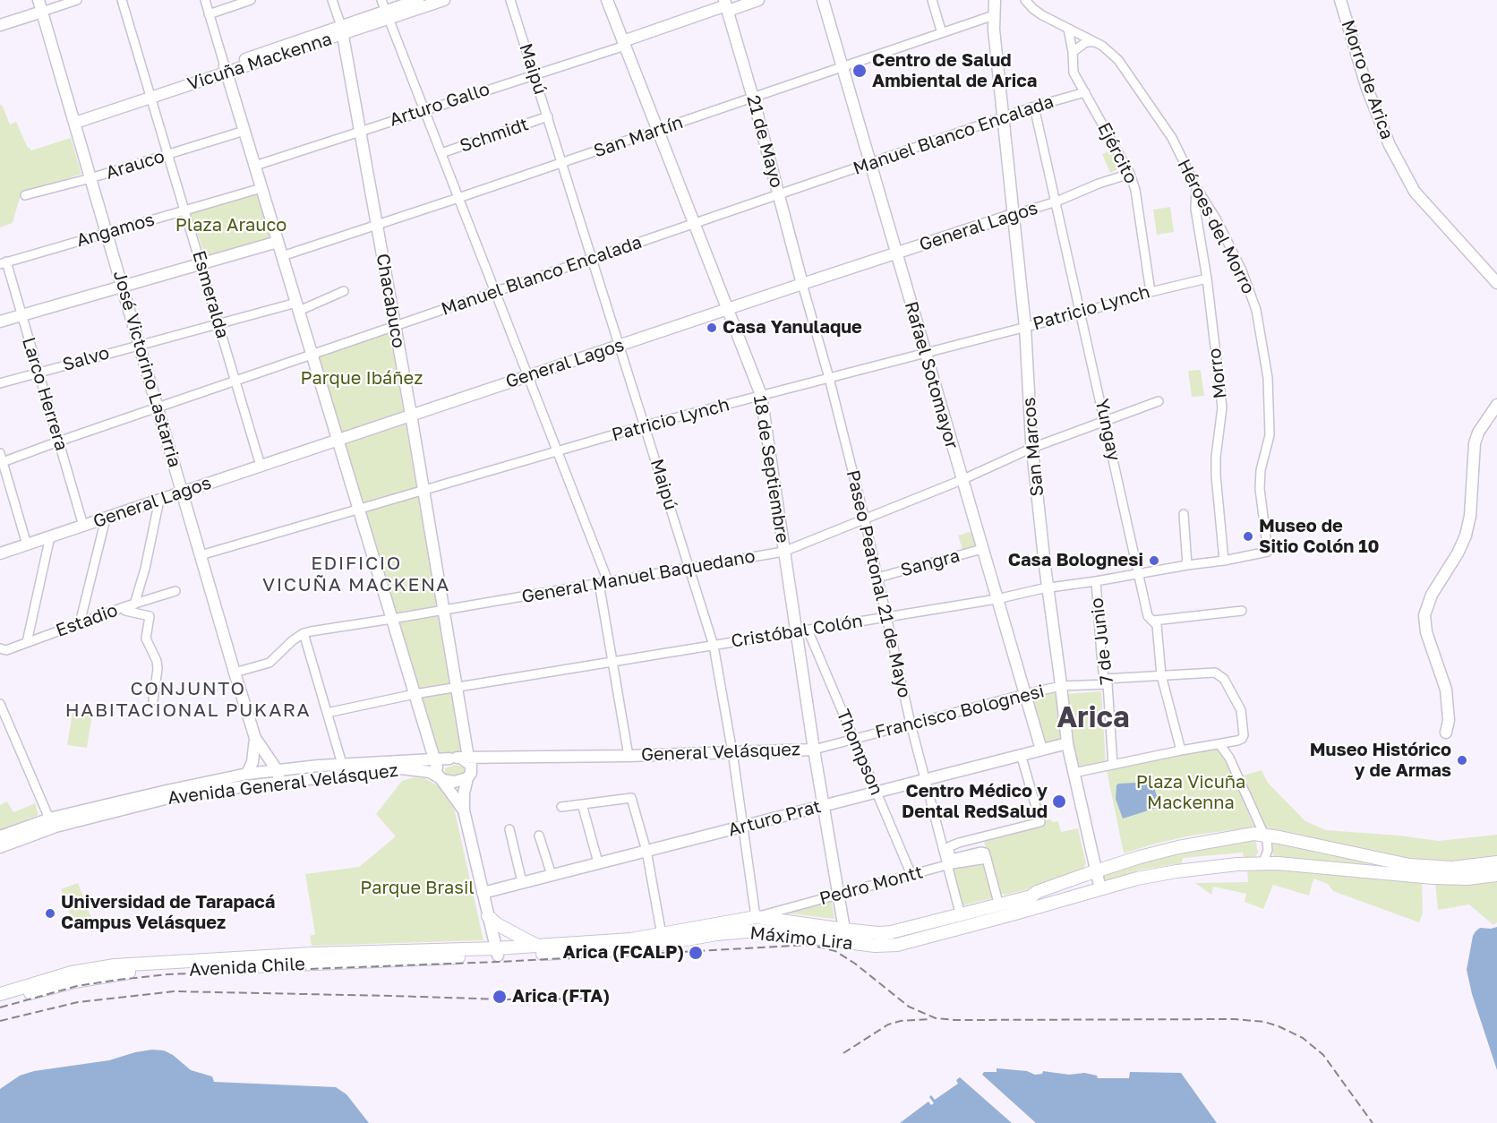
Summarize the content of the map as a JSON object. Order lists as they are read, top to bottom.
{
  "streets": {
    "main road": ["Máximo Lira", "Avenida Chile"],
    "street": [
      "Vicuña Mackenna",
      "Maipú",
      "Morro de Arica",
      "Arturo Gallo",
      "Schmidt",
      "Manuel Blanco Encalada",
      "San Martín",
      "21 de Mayo",
      "Ejército",
      "Arauco",
      "General Lagos",
      "Héroes del Morro",
      "Angamos",
      "Esmeralda",
      "Chacabuco",
      "Patricio Lynch",
      "Salvo",
      "José Victorino Lastarria",
      "Morro",
      "Rafael Sotomayor",
      "Larco Herrera",
      "Yungay",
      "San Marcos",
      "18 de Septiembre",
      "Sangra",
      "General Manuel Baquedano",
      "Paseo Peatonal 21 de Mayo",
      "Estadio",
      "Cristóbal Colón",
      "7 de Junio",
      "Francisco Bolognesi",
      "General Velásquez",
      "Thompson",
      "Avenida General Velásquez",
      "Arturo Prat",
      "Pedro Montt"
    ]
  },
  "crossings": [
    ["Vicuña Mackenna", "Esmeralda"],
    ["Vicuña Mackenna", "Chacabuco"],
    ["Vicuña Mackenna", "José Victorino Lastarria"],
    ["Maipú", "Arturo Gallo"],
    ["Maipú", "Schmidt"],
    ["Maipú", "Manuel Blanco Encalada"],
    ["Maipú", "San Martín"],
    ["Maipú", "General Lagos"],
    ["Maipú", "Patricio Lynch"],
    ["Maipú", "General Manuel Baquedano"],
    ["Maipú", "Cristóbal Colón"],
    ["Maipú", "General Velásquez"],
    ["Maipú", "Arturo Prat"],
    ["Maipú", "Pedro Montt"],
    ["Maipú", "Máximo Lira"],
    ["Arturo Gallo", "21 de Mayo"],
    ["Arturo Gallo", "Chacabuco"],
    ["Arturo Gallo", "18 de Septiembre"],
    ["Manuel Blanco Encalada", "21 de Mayo"],
    ["Manuel Blanco Encalada", "Ejército"],
    ["Manuel Blanco Encalada", "Esmeralda"],
    ["Manuel Blanco Encalada", "Chacabuco"],
    ["Manuel Blanco Encalada", "José Victorino Lastarria"],
    ["Manuel Blanco Encalada", "Rafael Sotomayor"],
    ["Manuel Blanco Encalada", "Larco Herrera"],
    ["Manuel Blanco Encalada", "Yungay"],
    ["Manuel Blanco Encalada", "San Marcos"],
    ["Manuel Blanco Encalada", "18 de Septiembre"],
    ["San Martín", "21 de Mayo"],
    ["San Martín", "Chacabuco"],
    ["San Martín", "Rafael Sotomayor"],
    ["San Martín", "San Marcos"],
    ["San Martín", "18 de Septiembre"],
    ["21 de Mayo", "General Lagos"],
    ["21 de Mayo", "Paseo Peatonal 21 de Mayo"],
    ["Ejército", "General Lagos"],
    ["Ejército", "Héroes del Morro"],
    ["Ejército", "Patricio Lynch"],
    ["Arauco", "Esmeralda"],
    ["Arauco", "José Victorino Lastarria"],
    ["General Lagos", "Esmeralda"],
    ["General Lagos", "Chacabuco"],
    ["General Lagos", "José Victorino Lastarria"],
    ["General Lagos", "Rafael Sotomayor"],
    ["General Lagos", "Larco Herrera"],
    ["General Lagos", "Yungay"],
    ["General Lagos", "San Marcos"],
    ["General Lagos", "18 de Septiembre"],
    ["General Lagos", "Paseo Peatonal 21 de Mayo"],
    ["Héroes del Morro", "Morro"],
    ["Héroes del Morro", "Cristóbal Colón"],
    ["Angamos", "Esmeralda"],
    ["Angamos", "José Victorino Lastarria"],
    ["Angamos", "Larco Herrera"],
    ["Esmeralda", "Salvo"],
    ["Chacabuco", "Patricio Lynch"],
    ["Chacabuco", "General Manuel Baquedano"],
    ["Chacabuco", "Cristóbal Colón"],
    ["Chacabuco", "Avenida General Velásquez"],
    ["Patricio Lynch", "José Victorino Lastarria"],
    ["Patricio Lynch", "Morro"],
    ["Patricio Lynch", "Rafael Sotomayor"],
    ["Patricio Lynch", "Yungay"],
    ["Patricio Lynch", "San Marcos"],
    ["Patricio Lynch", "18 de Septiembre"],
    ["Patricio Lynch", "Paseo Peatonal 21 de Mayo"],
    ["Salvo", "José Victorino Lastarria"],
    ["Salvo", "Larco Herrera"],
    ["José Victorino Lastarria", "General Manuel Baquedano"],
    ["José Victorino Lastarria", "Avenida General Velásquez"],
    ["Morro", "Cristóbal Colón"],
    ["Rafael Sotomayor", "Sangra"],
    ["Rafael Sotomayor", "General Manuel Baquedano"],
    ["Rafael Sotomayor", "Cristóbal Colón"],
    ["Rafael Sotomayor", "Francisco Bolognesi"],
    ["Rafael Sotomayor", "Arturo Prat"],
    ["Yungay", "General Manuel Baquedano"],
    ["Yungay", "Cristóbal Colón"],
    ["Yungay", "Francisco Bolognesi"],
    ["San Marcos", "General Manuel Baquedano"],
    ["San Marcos", "Cristóbal Colón"],
    ["San Marcos", "Francisco Bolognesi"],
    ["San Marcos", "Arturo Prat"],
    ["San Marcos", "Máximo Lira"],
    ["18 de Septiembre", "General Manuel Baquedano"],
    ["18 de Septiembre", "Cristóbal Colón"],
    ["18 de Septiembre", "Francisco Bolognesi"],
    ["18 de Septiembre", "General Velásquez"],
    ["18 de Septiembre", "Arturo Prat"],
    ["18 de Septiembre", "Pedro Montt"],
    ["18 de Septiembre", "Máximo Lira"],
    ["Sangra", "Paseo Peatonal 21 de Mayo"],
    ["General Manuel Baquedano", "Paseo Peatonal 21 de Mayo"],
    ["Paseo Peatonal 21 de Mayo", "Cristóbal Colón"],
    ["Paseo Peatonal 21 de Mayo", "Francisco Bolognesi"],
    ["Paseo Peatonal 21 de Mayo", "Arturo Prat"],
    ["Paseo Peatonal 21 de Mayo", "Pedro Montt"],
    ["Paseo Peatonal 21 de Mayo", "Máximo Lira"],
    ["Cristóbal Colón", "7 de Junio"],
    ["Cristóbal Colón", "Thompson"],
    ["7 de Junio", "Francisco Bolognesi"],
    ["Francisco Bolognesi", "General Velásquez"],
    ["Francisco Bolognesi", "Thompson"],
    ["General Velásquez", "Avenida General Velásquez"],
    ["Thompson", "Arturo Prat"],
    ["Thompson", "Pedro Montt"],
    ["Pedro Montt", "Máximo Lira"],
    ["Máximo Lira", "Avenida Chile"]
  ],
  "districts": ["EDIFICIO VICUÑA MACKENA", "CONJUNTO HABITACIONAL PUKARA", "Arica"],
  "parks": [
    "Plaza Arauco",
    "Parque Ibáñez",
    "Plaza Vicuña Mackenna",
    "Parque Brasil"
  ],
  "places": [
    "Centro de Salud Ambiental de Arica",
    "Casa Yanulaque",
    "Museo de Sitio Colón 10",
    "Casa Bolognesi",
    "Museo Histórico y de Armas",
    "Centro Médico y Dental RedSalud",
    "Universidad de Tarapacá Campus Velásquez",
    "Arica (FCALP)",
    "Arica (FTA)"
  ]
}
